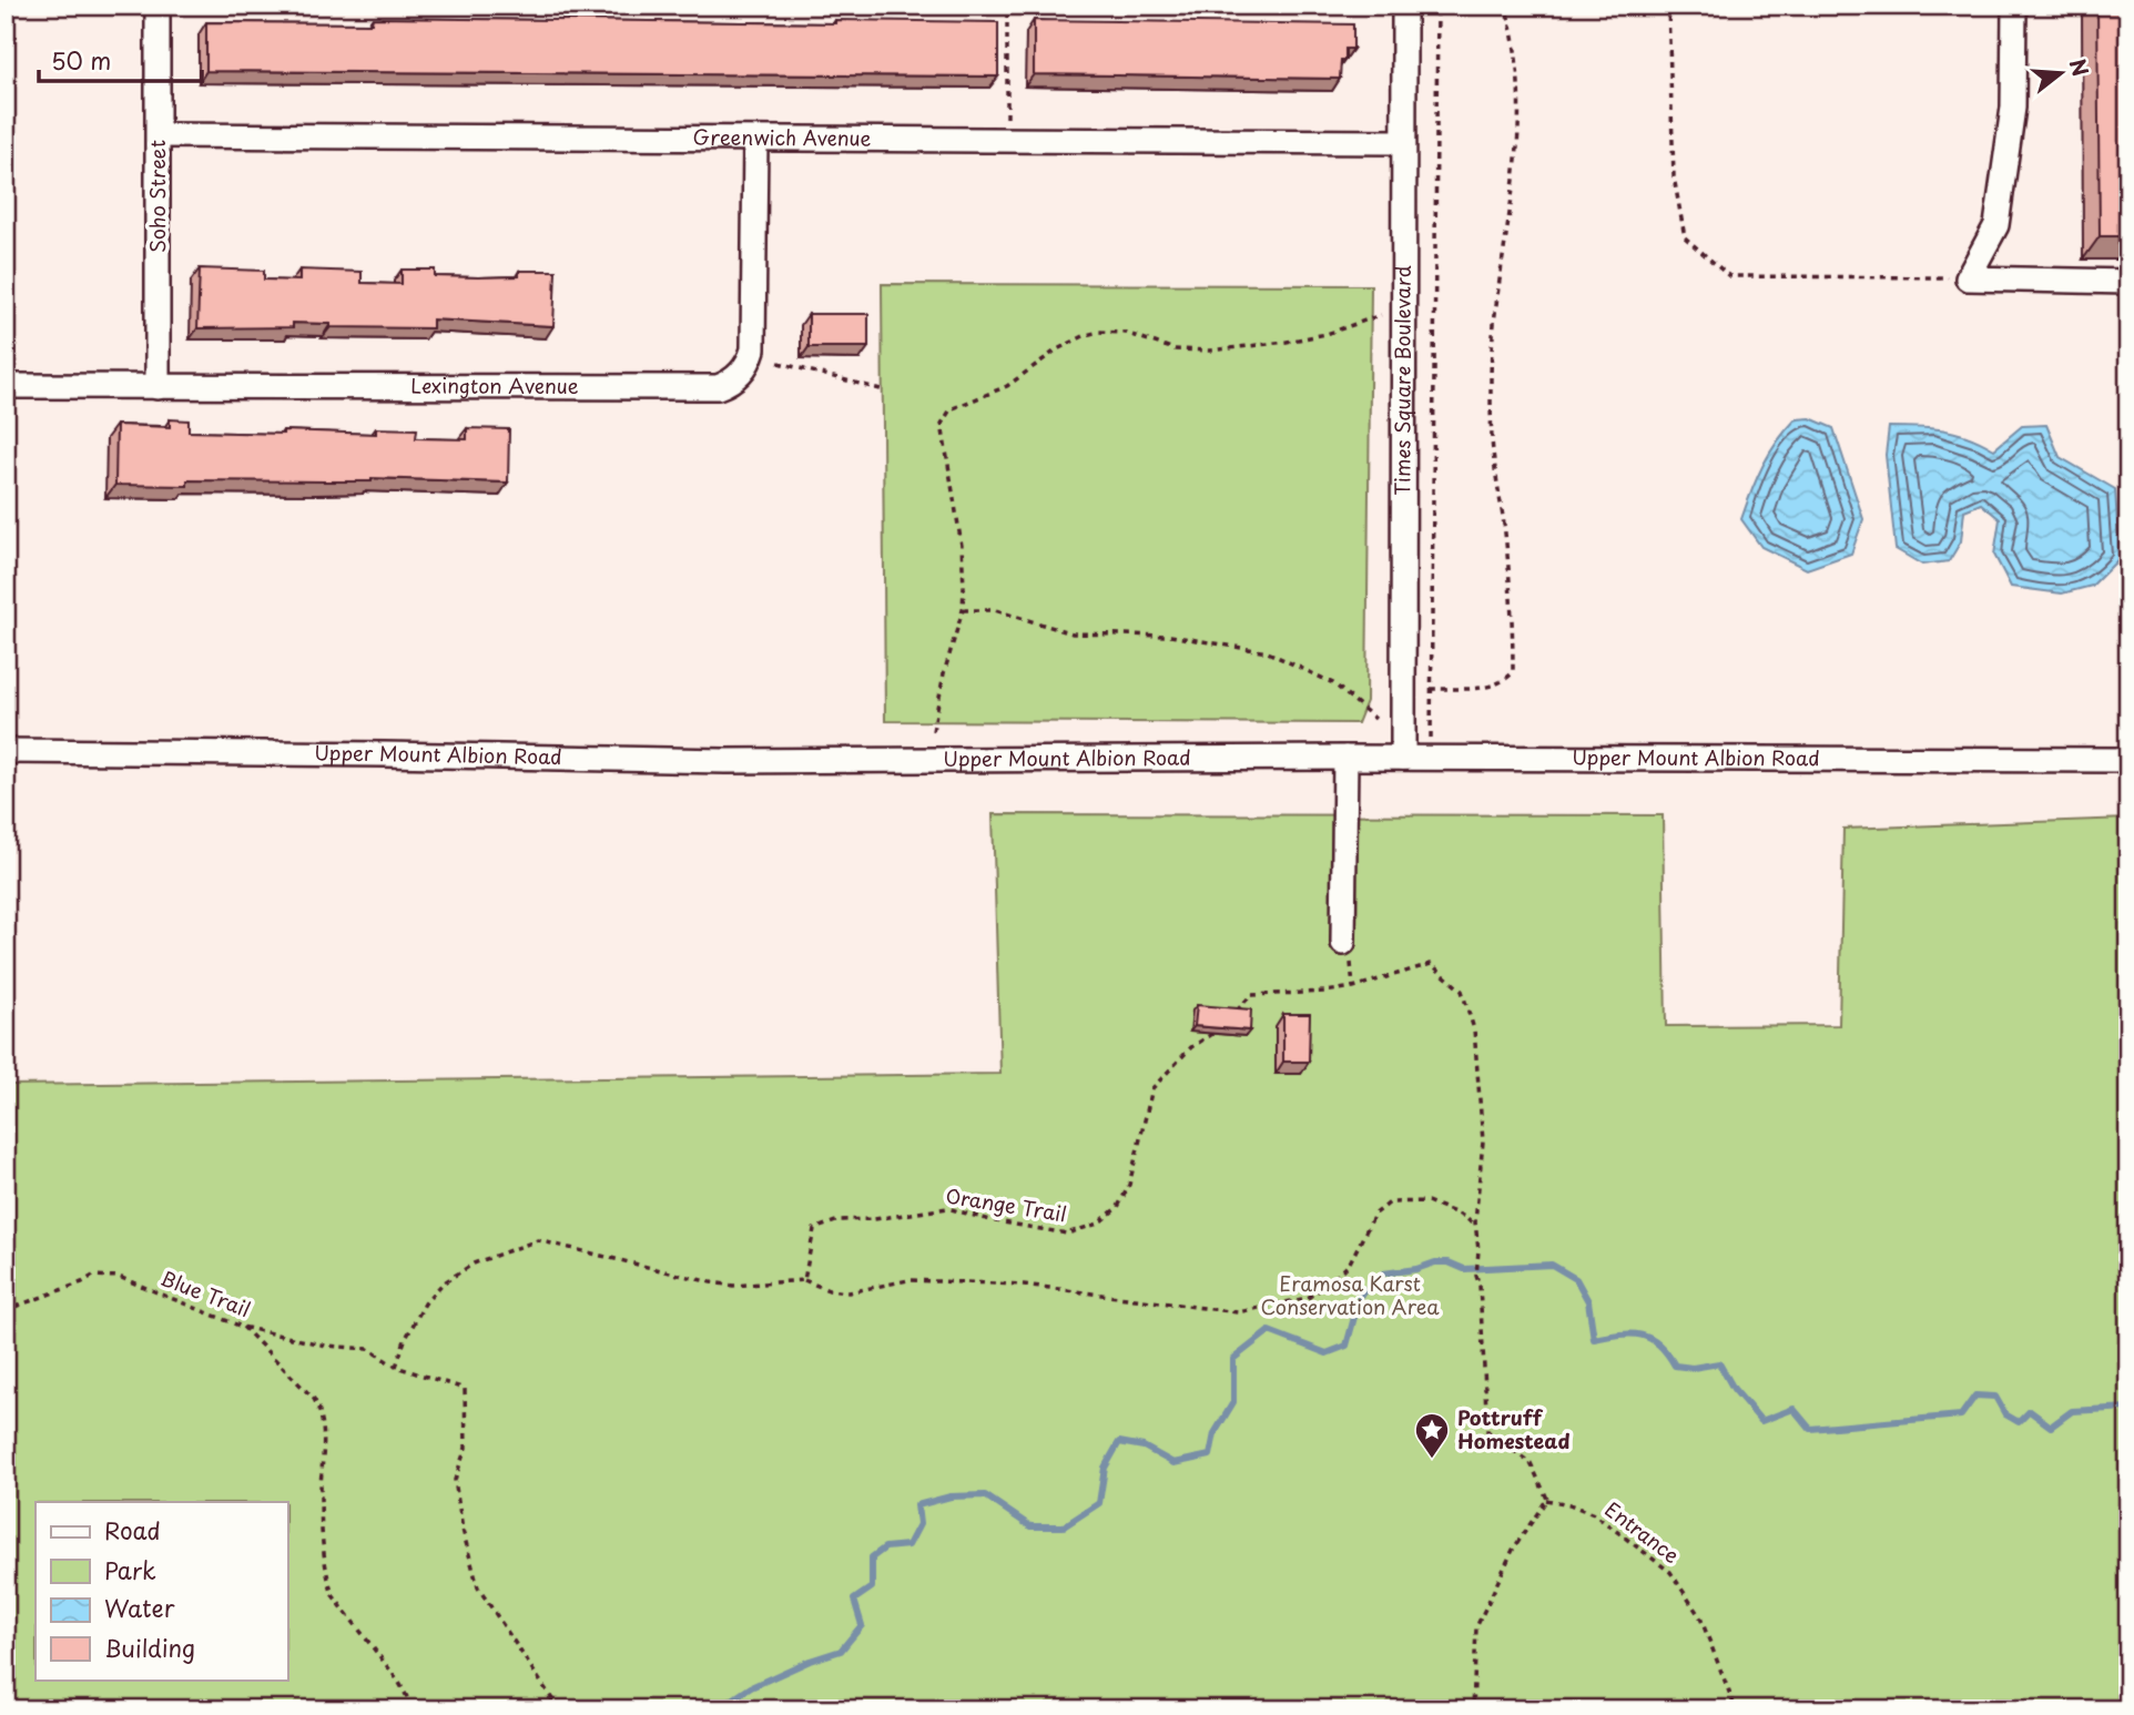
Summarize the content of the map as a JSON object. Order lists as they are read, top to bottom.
{
  "streets": {
    "street": [
      "Greenwich Avenue",
      "Soho Street",
      "Times Square Boulevard",
      "Lexington Avenue",
      "Upper Mount Albion Road"
    ],
    "path": ["Orange Trail", "Blue Trail", "Entrance"]
  },
  "crossings": [
    ["Greenwich Avenue", "Soho Street"],
    ["Greenwich Avenue", "Times Square Boulevard"],
    ["Greenwich Avenue", "Lexington Avenue"],
    ["Soho Street", "Lexington Avenue"],
    ["Times Square Boulevard", "Upper Mount Albion Road"]
  ],
  "parks": ["Eramosa Karst Conservation Area"],
  "places": {
    "place": ["Pottruff Homestead"]
  },
  "legend": [
    "Road",
    "Park",
    "Water",
    "Building"
  ],
  "scale_bar": "50 m",
  "north": "right"
}
